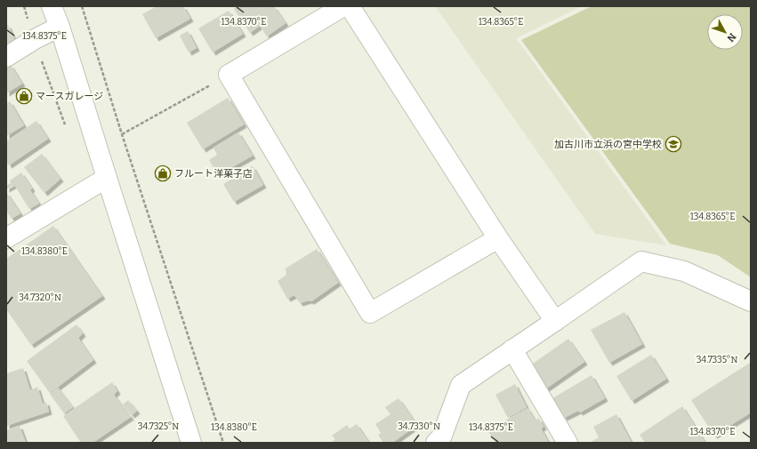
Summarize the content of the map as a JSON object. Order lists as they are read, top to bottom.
{
  "places": {
    "shop": ["マースガレージ", "フルート洋菓子店"],
    "school or university": ["加古川市立浜の宮中学校"]
  },
  "north": "bottom right",
  "coordinates": [
    "134.8370°E",
    "134.8365°E",
    "134.8375°E",
    "134.8380°E",
    "34.7320°N",
    "34.7335°N",
    "34.7325°N",
    "34.7330°N"
  ]
}
